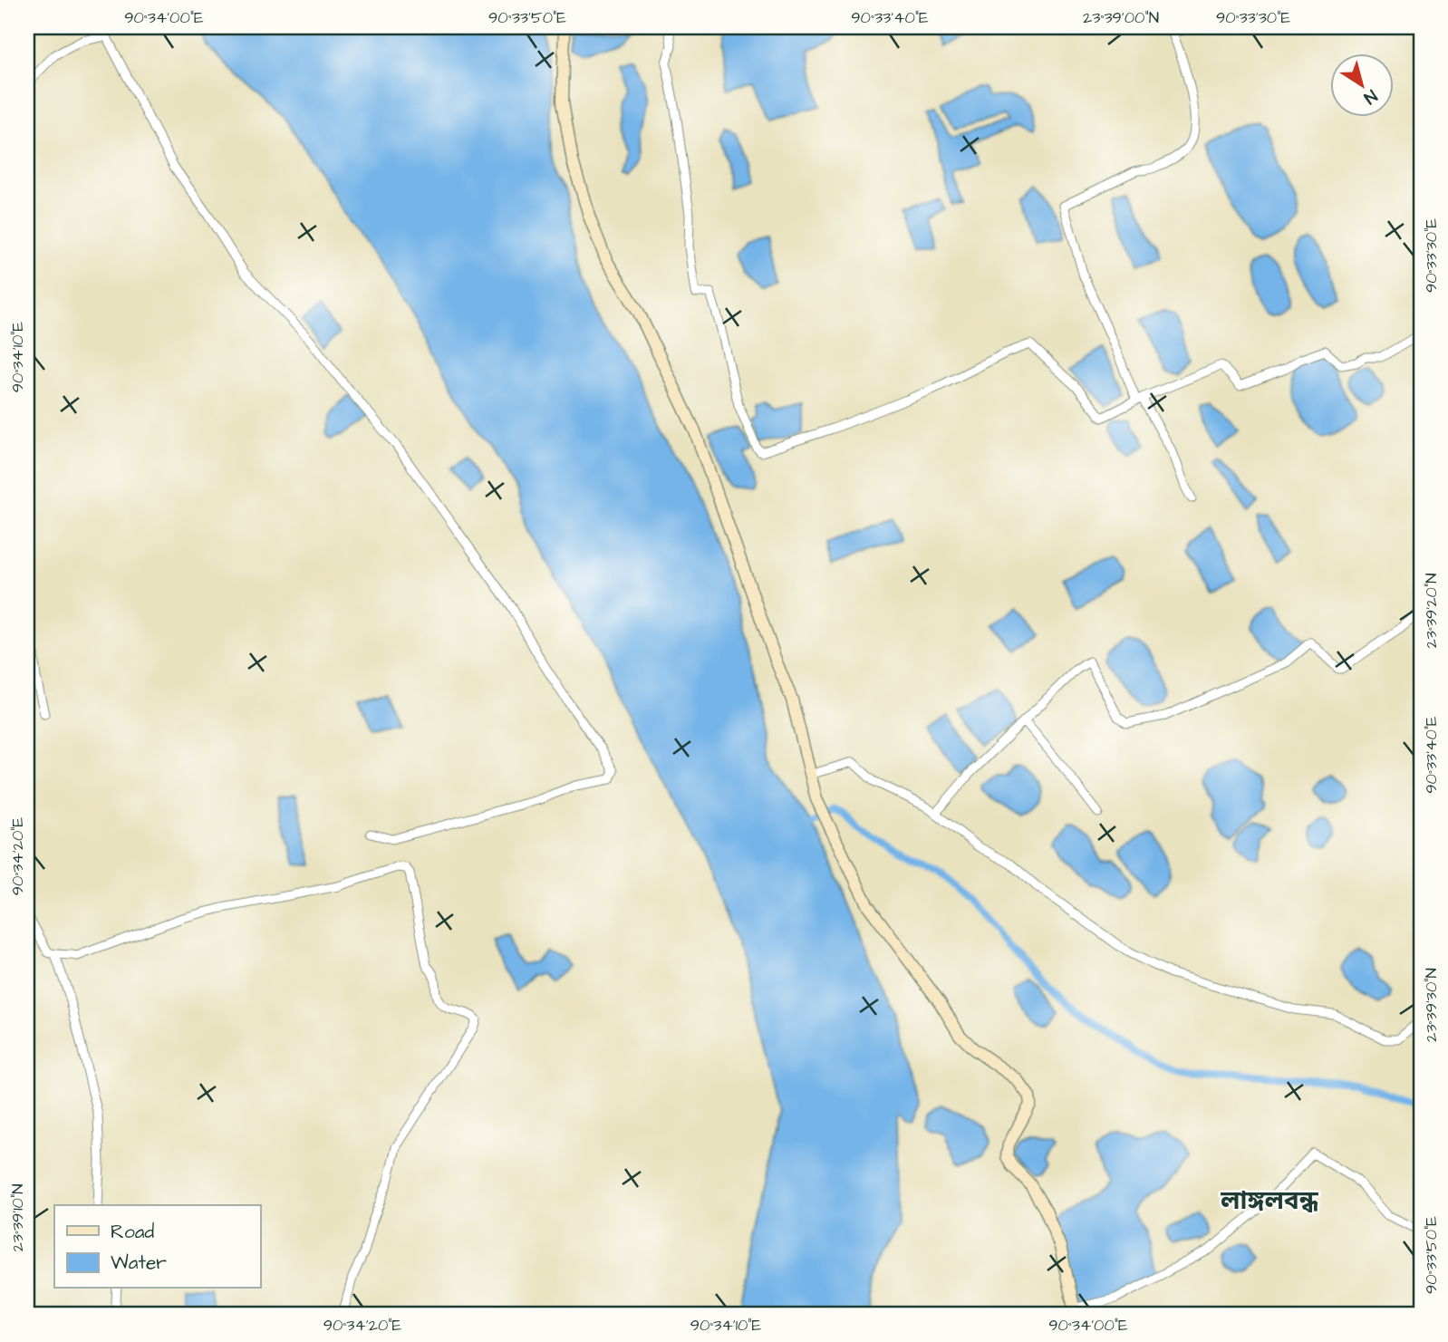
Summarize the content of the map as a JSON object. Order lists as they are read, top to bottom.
{
  "districts": ["লাঙ্গলবন্ধ"],
  "legend": ["Road", "Water"],
  "north": "bottom right",
  "coordinates": [
    "90°34'00\"E",
    "90°33'50\"E",
    "90°33'40\"E",
    "23°39'00\"N",
    "90°33'30\"E",
    "90°34'10\"E",
    "23°39'20\"N",
    "90°34'20\"E",
    "23°39'30\"N",
    "23°39'10\"N"
  ]
}
